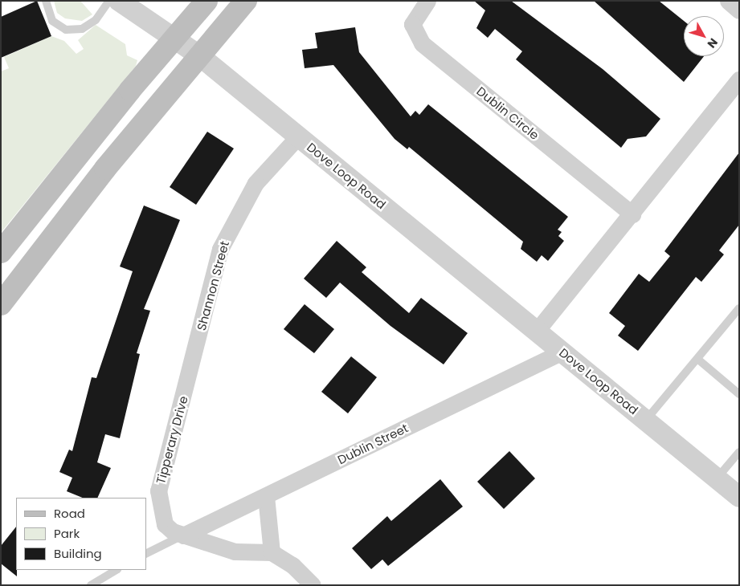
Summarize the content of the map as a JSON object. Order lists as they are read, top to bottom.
{
  "streets": {
    "street": [
      "Dublin Circle",
      "Dove Loop Road",
      "Shannon Street",
      "Tipperary Drive",
      "Dublin Street"
    ]
  },
  "crossings": [
    ["Dove Loop Road", "Shannon Street"],
    ["Dove Loop Road", "Dublin Street"],
    ["Shannon Street", "Tipperary Drive"],
    ["Tipperary Drive", "Dublin Street"]
  ],
  "legend": ["Road", "Park", "Building"],
  "north": "bottom right"
}
